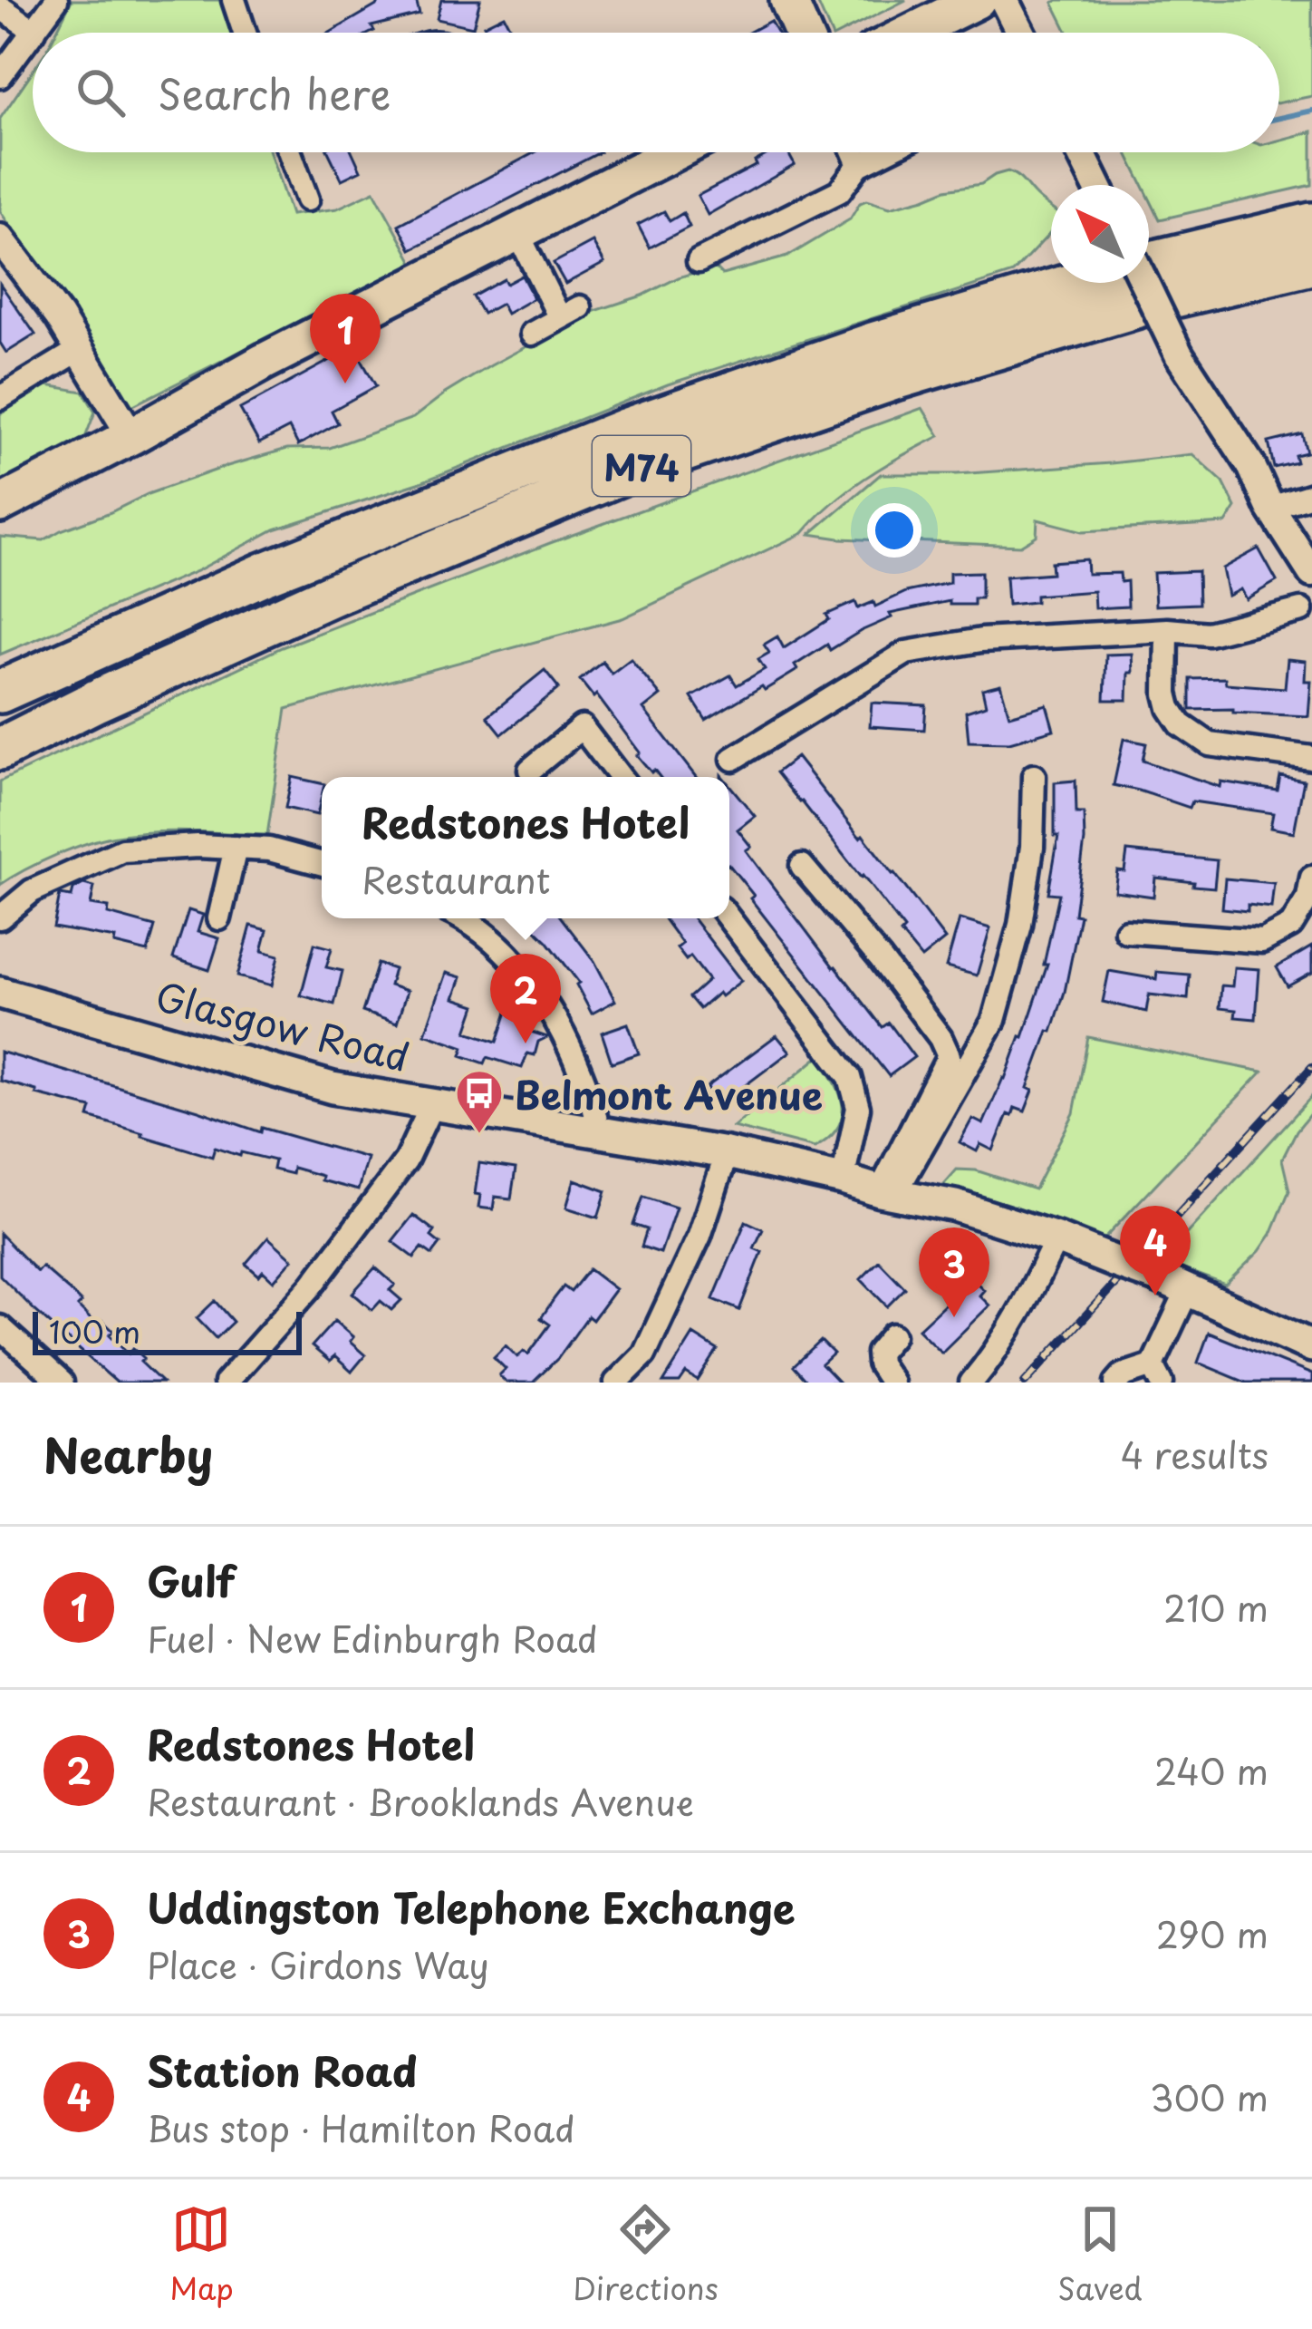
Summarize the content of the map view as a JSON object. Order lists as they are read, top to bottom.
{
  "streets": {
    "highway": ["M74"],
    "main road": ["Glasgow Road"]
  },
  "places": {
    "bus stop": ["Belmont Avenue"]
  },
  "scale_bar": "100 m",
  "north": "top left",
  "page": {
    "search": "Search here",
    "pins": [
      "1",
      "2",
      "4",
      "3"
    ],
    "popup": ["Redstones Hotel", "Restaurant"],
    "scale": "100 m",
    "heading": ["Nearby", "4 results"],
    "list": [
      {
        "mark": "1",
        "name": "Gulf",
        "note": "Fuel · New Edinburgh Road",
        "value": "210 m"
      },
      {
        "mark": "2",
        "name": "Redstones Hotel",
        "note": "Restaurant · Brooklands Avenue",
        "value": "240 m"
      },
      {
        "mark": "3",
        "name": "Uddingston Telephone Exchange",
        "note": "Place · Girdons Way",
        "value": "290 m"
      },
      {
        "mark": "4",
        "name": "Station Road",
        "note": "Bus stop · Hamilton Road",
        "value": "300 m"
      }
    ],
    "nav": ["Map", "Directions", "Saved"]
  }
}
